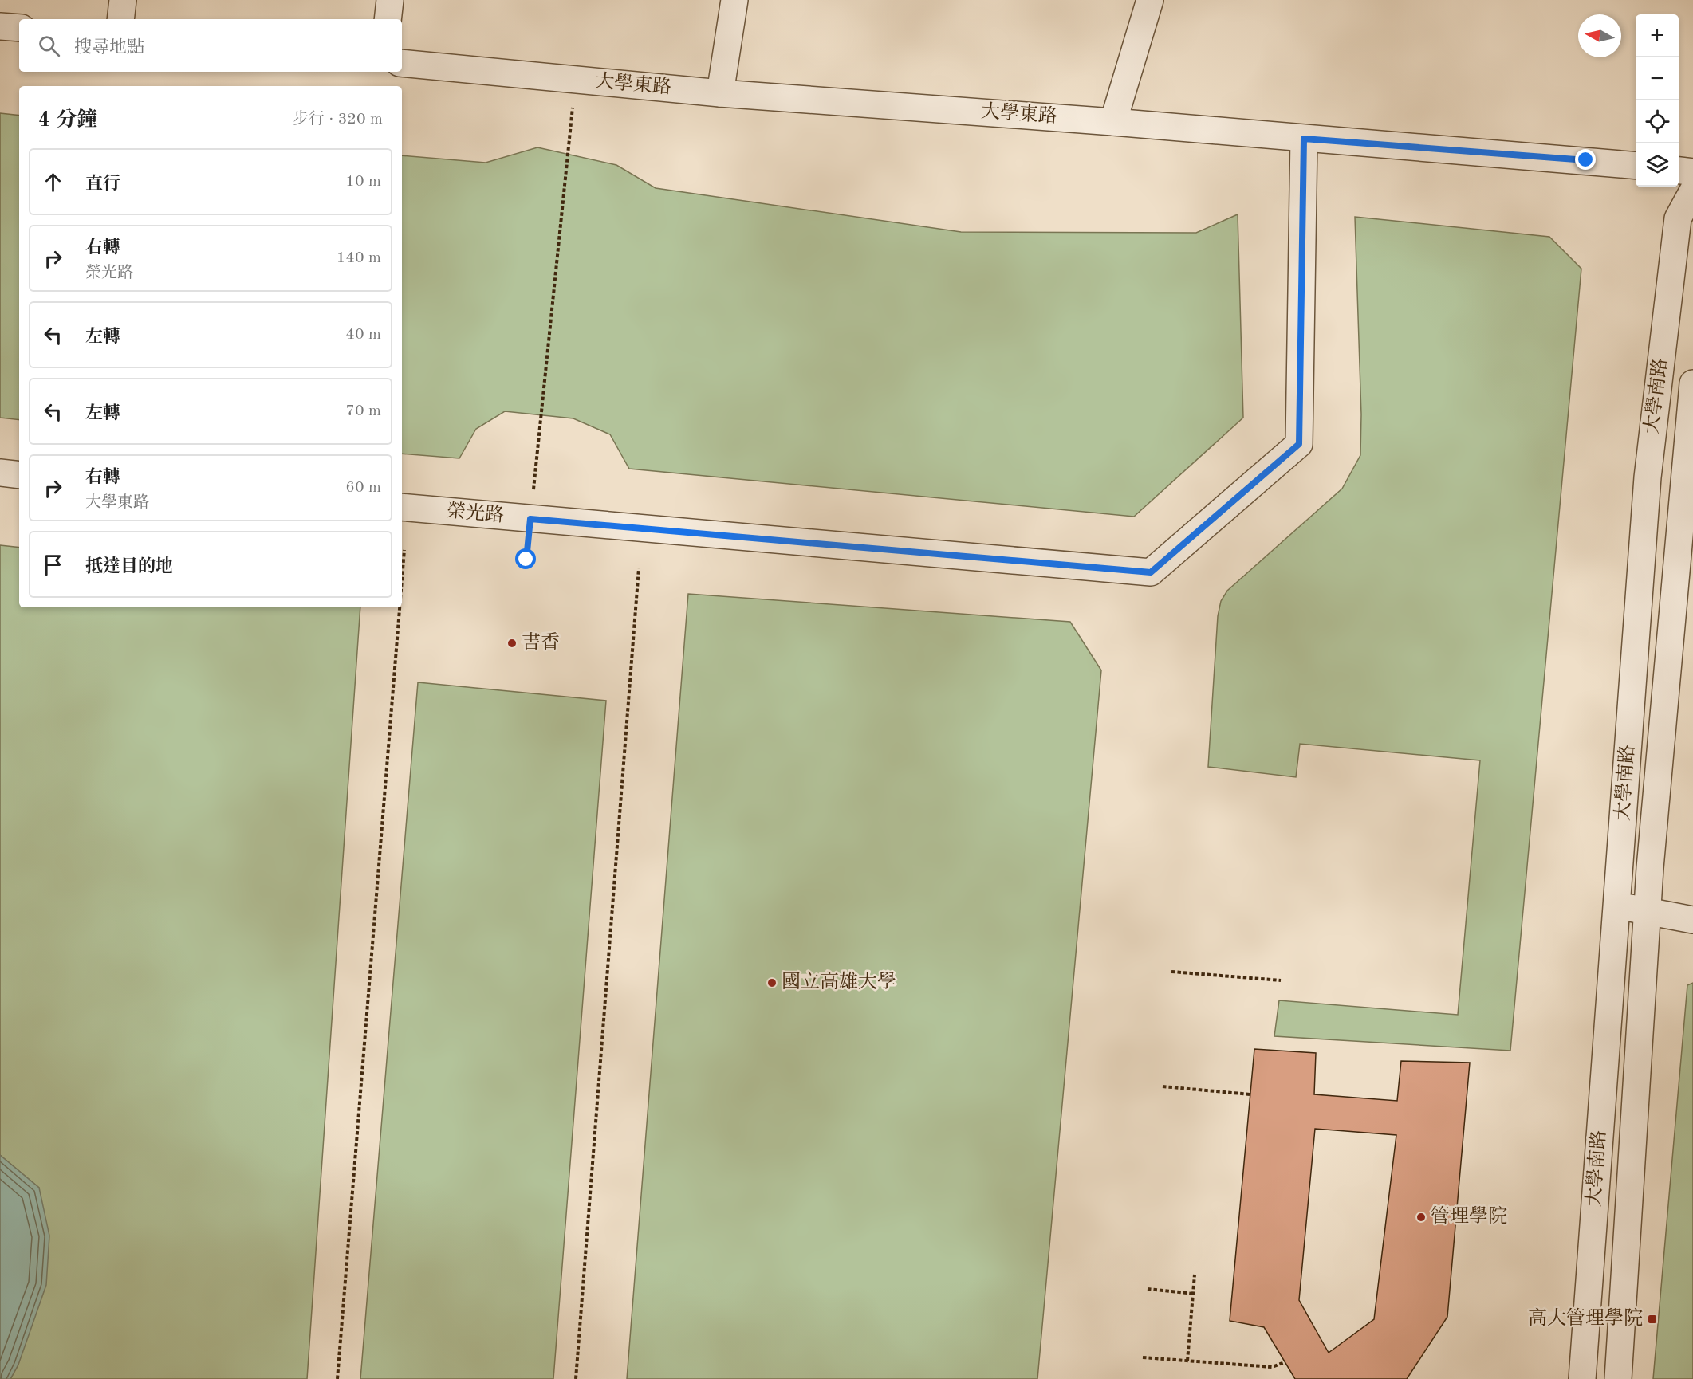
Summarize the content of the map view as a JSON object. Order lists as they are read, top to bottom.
{
  "streets": {
    "street": ["大學東路", "大學南路", "榮光路"]
  },
  "crossings": [
    ["大學東路", "榮光路"]
  ],
  "places": {
    "other": ["書香", "國立高雄大學", "管理學院"],
    "transit": ["高大管理學院"]
  },
  "north": "left",
  "page": {
    "map_buttons": ["+", "−"],
    "search": "搜尋地點",
    "heading": ["4 分鐘", "步行 · 320 m"],
    "list": [
      ["直行", "10 m"],
      ["右轉", "榮光路", "140 m"],
      ["左轉", "40 m"],
      ["左轉", "70 m"],
      ["右轉", "大學東路", "60 m"],
      "抵達目的地"
    ]
  }
}
